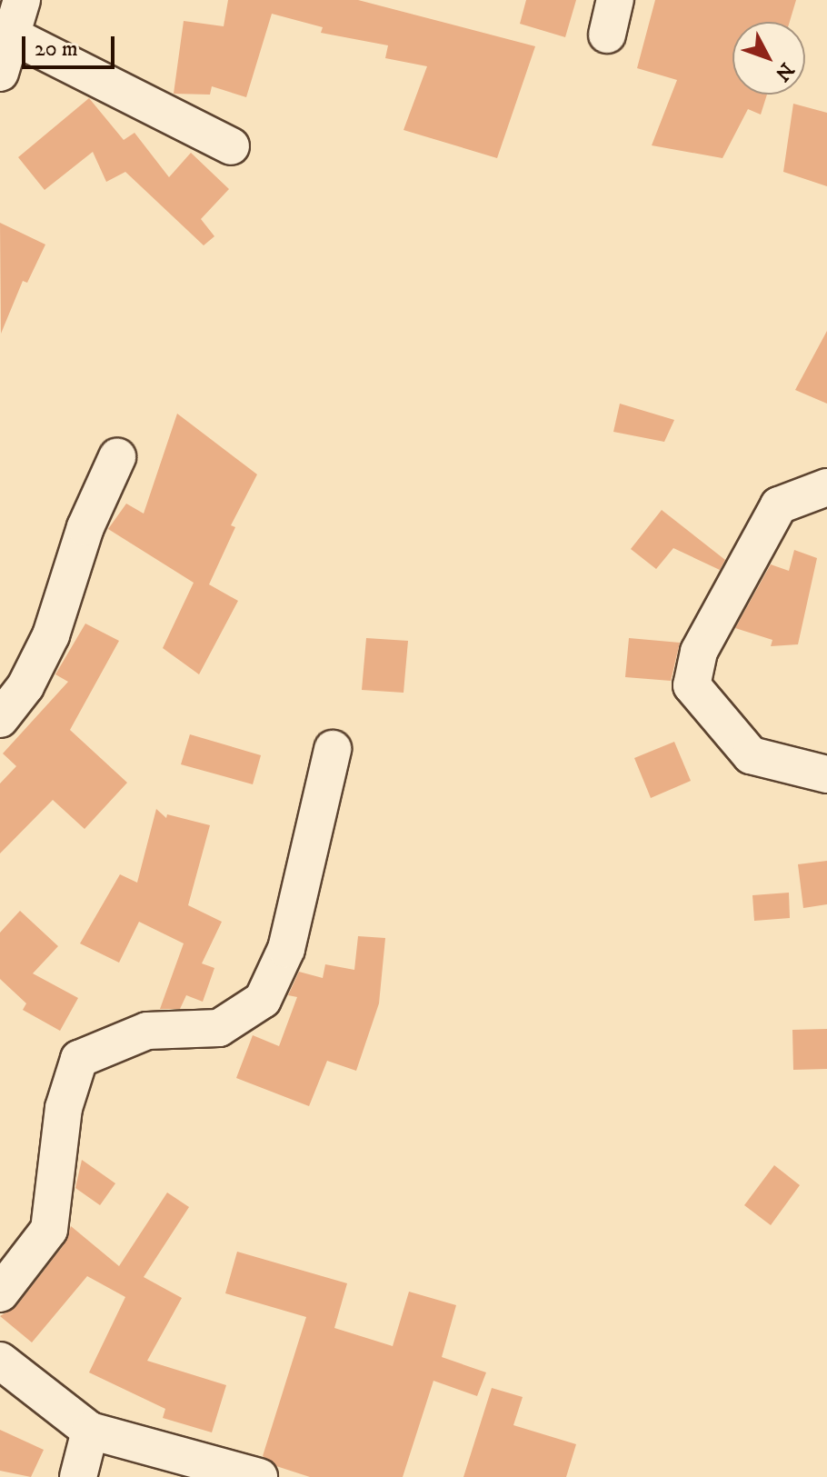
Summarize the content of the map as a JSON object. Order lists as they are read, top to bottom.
{
  "scale_bar": "20 m",
  "north": "bottom right"
}
